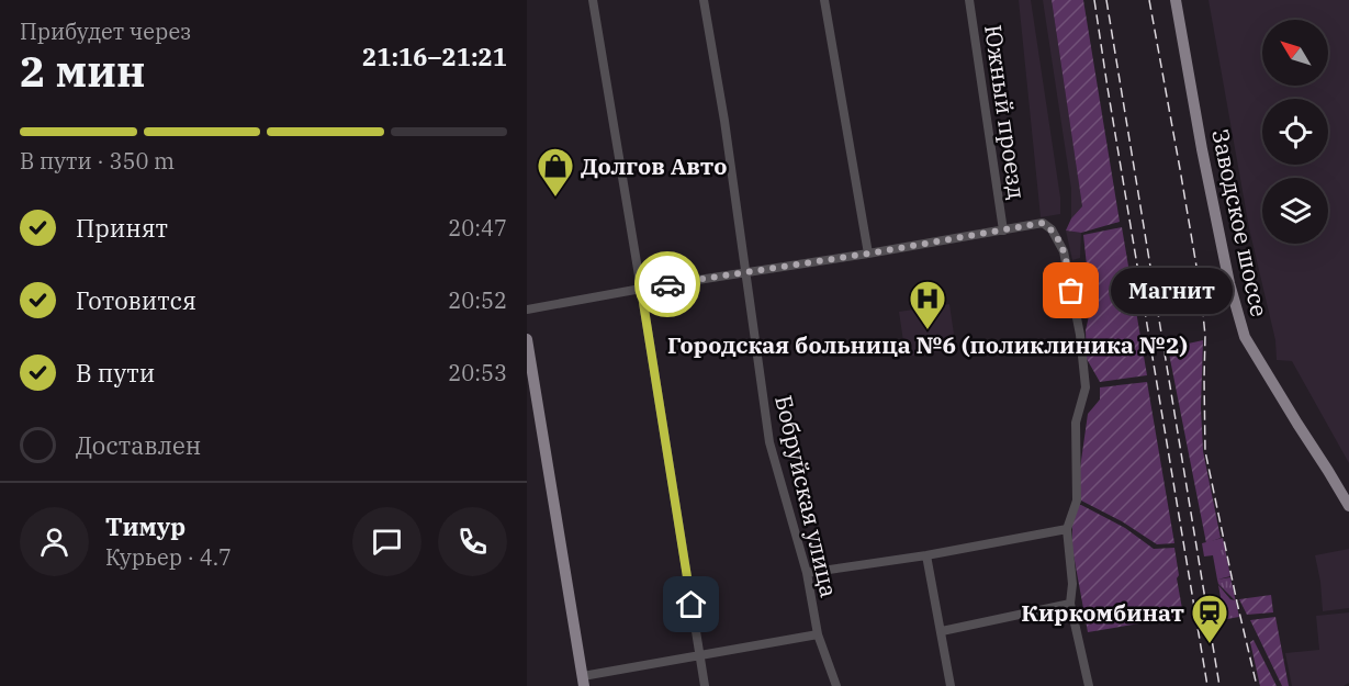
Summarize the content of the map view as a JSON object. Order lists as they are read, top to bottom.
{
  "streets": {
    "main road": ["Заводское шоссе"],
    "street": ["Южный проезд", "Бобруйская улица"]
  },
  "places": {
    "shop": ["Долгов Авто"],
    "other": ["Магнит"],
    "hospital": ["Городская больница №6 (поликлиника №2)"],
    "station": ["Киркомбинат"]
  },
  "north": "top left",
  "page": {
    "heading": ["2 мин", "Прибудет через", "21:16–21:21"],
    "panel": ["Тимур", "Курьер · 4.7"],
    "bar": "В пути · 350 m",
    "list": [
      ["Принят", "20:47"],
      ["Готовится", "20:52"],
      ["В пути", "20:53"],
      "Доставлен"
    ],
    "bubble": "Магнит"
  }
}
